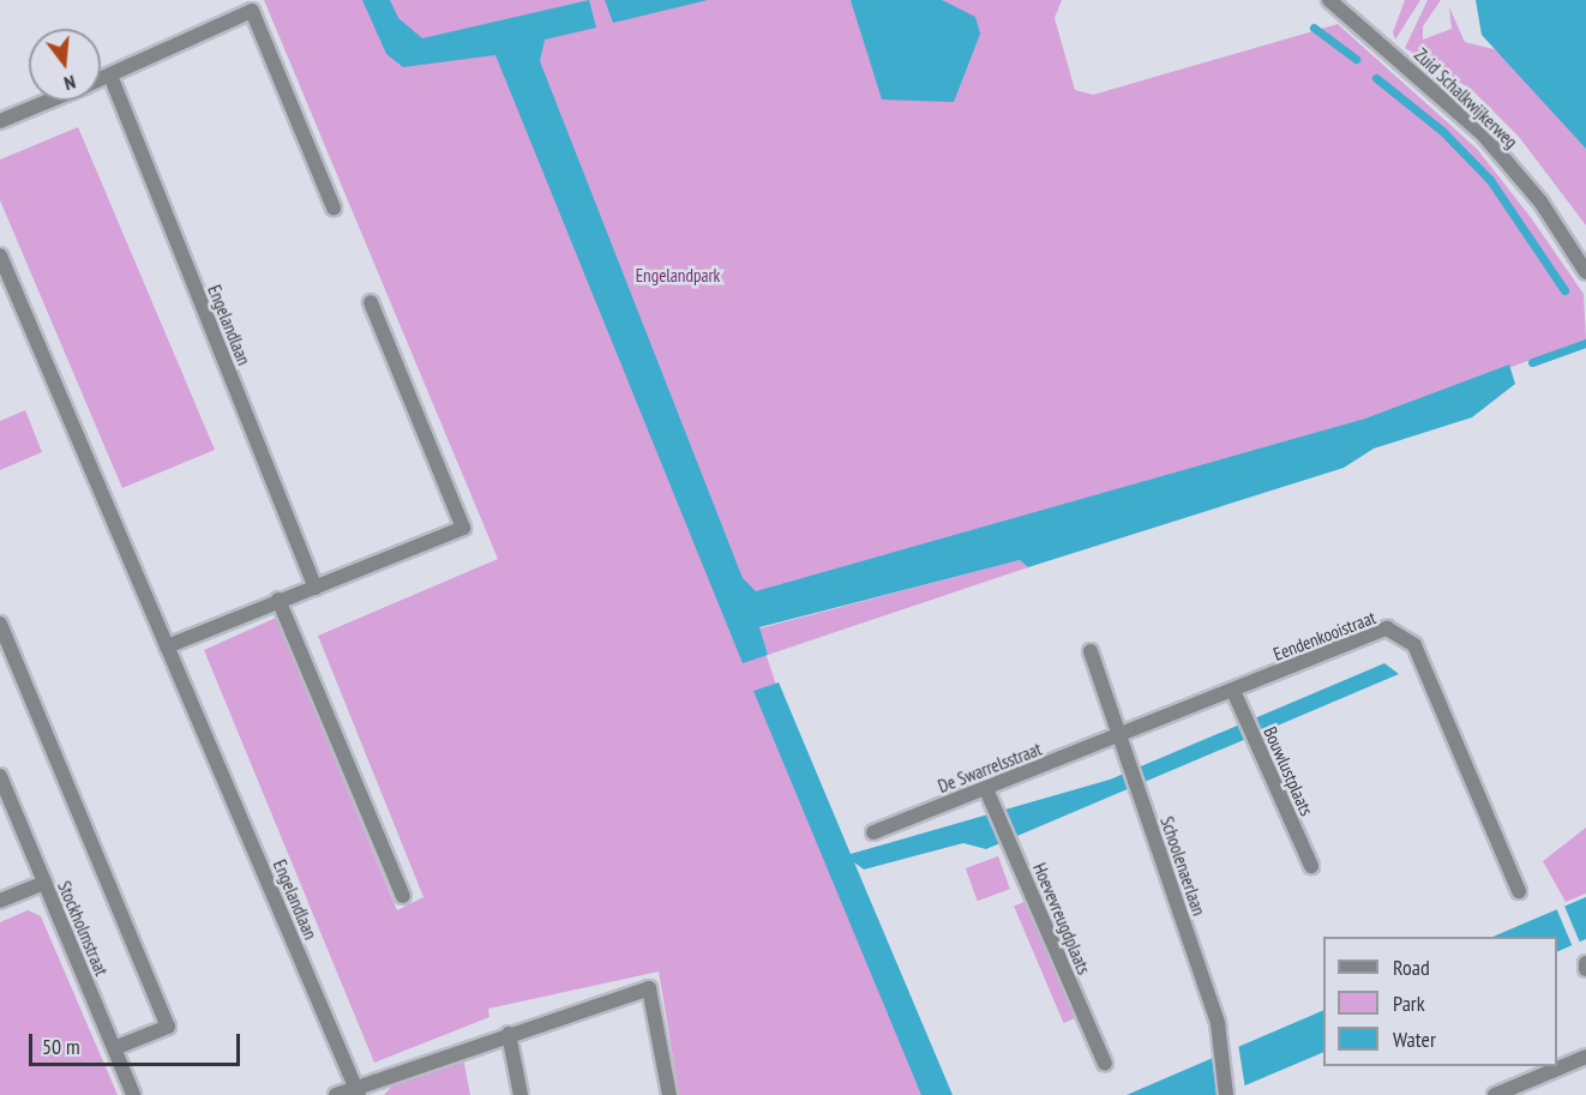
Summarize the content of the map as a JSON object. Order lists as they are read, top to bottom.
{
  "streets": {
    "street": [
      "Zuid Schalkwijkerweg",
      "Engelandlaan",
      "Eendenkooistraat",
      "De Swarrelsstraat",
      "Bouwlustplaats",
      "Schoolenaerlaan",
      "Hoevevreugdplaats",
      "Stockholmstraat"
    ]
  },
  "crossings": [
    ["Eendenkooistraat", "De Swarrelsstraat"],
    ["Eendenkooistraat", "Bouwlustplaats"],
    ["Eendenkooistraat", "Schoolenaerlaan"],
    ["De Swarrelsstraat", "Schoolenaerlaan"],
    ["De Swarrelsstraat", "Hoevevreugdplaats"]
  ],
  "parks": ["Engelandpark"],
  "legend": ["Road", "Park", "Water"],
  "scale_bar": "50 m",
  "north": "bottom"
}
